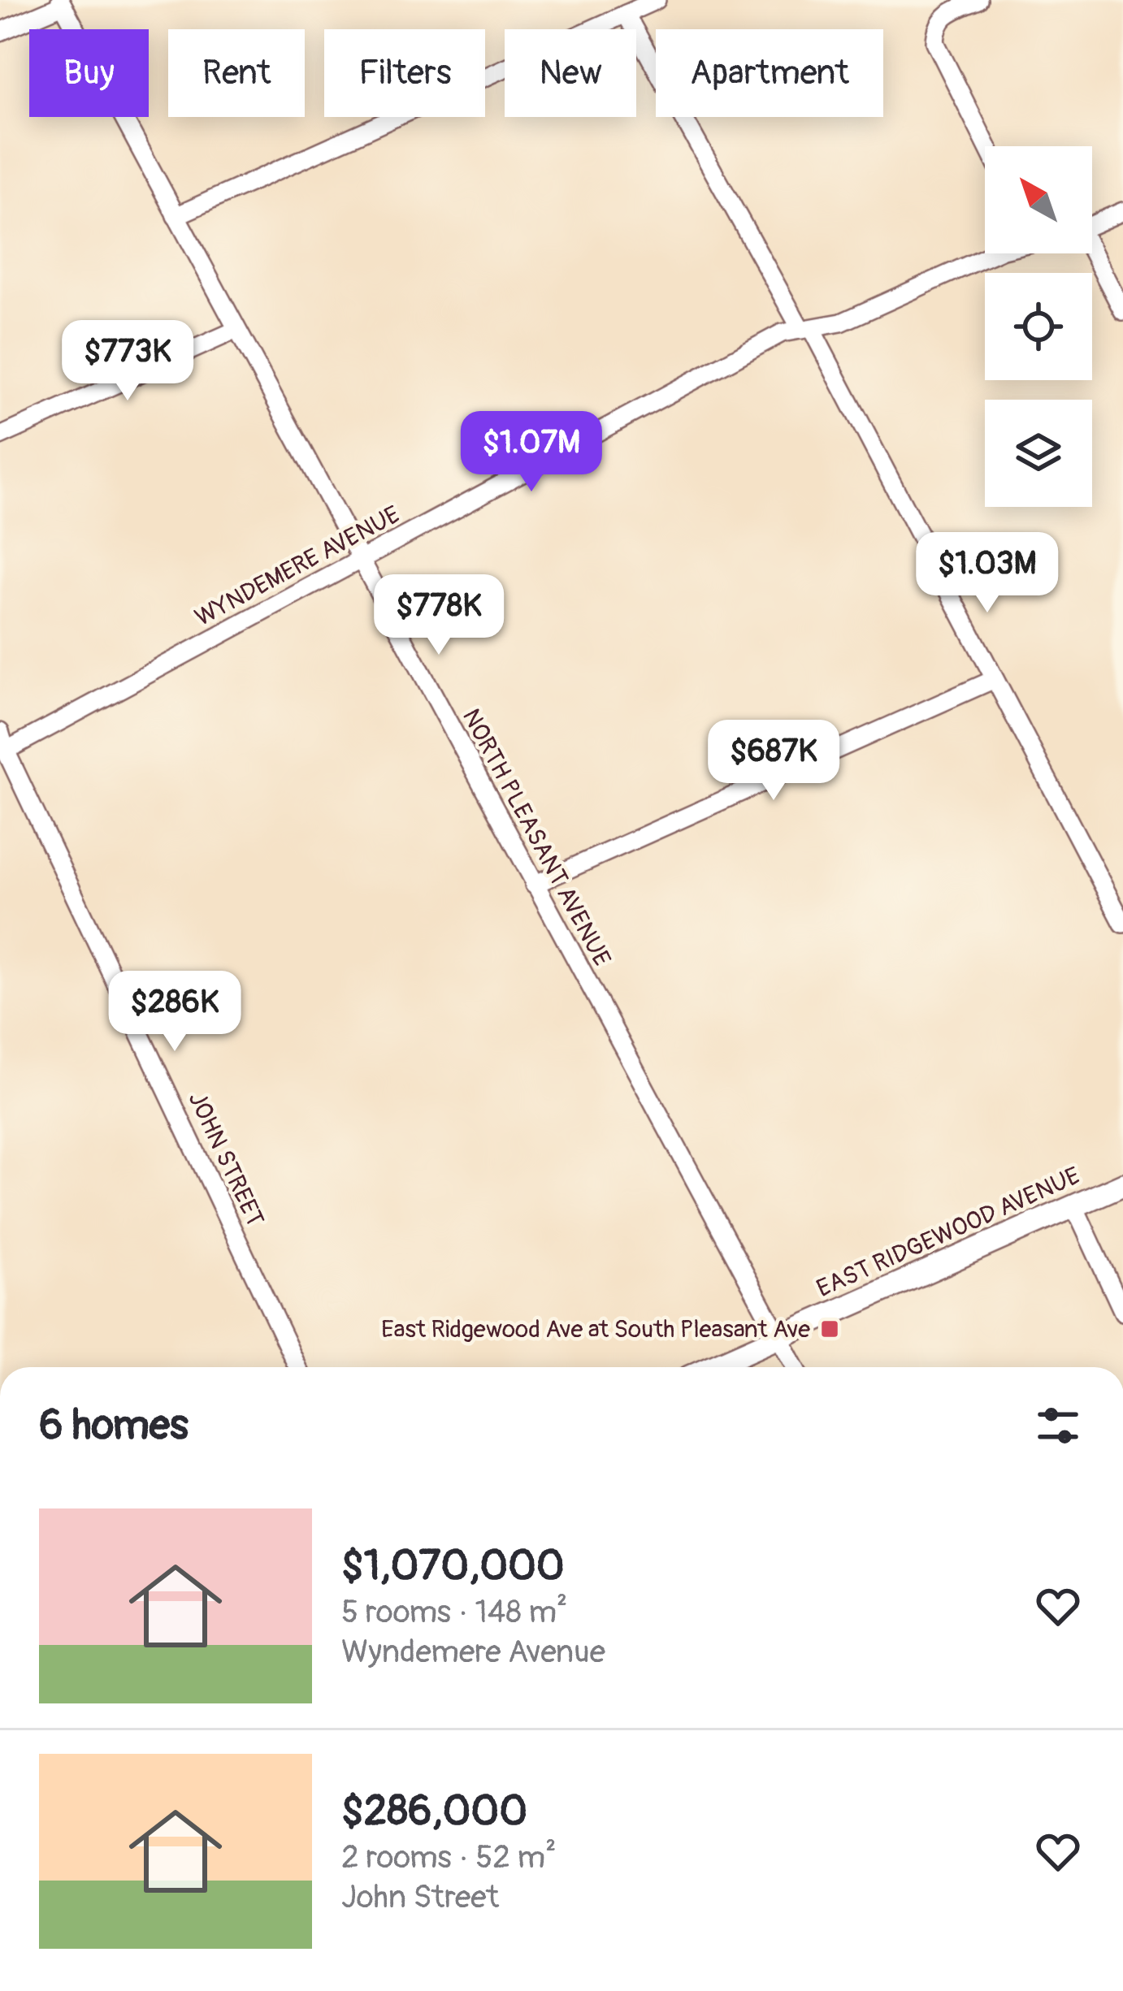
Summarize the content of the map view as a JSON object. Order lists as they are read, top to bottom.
{
  "streets": {
    "main road": ["EAST RIDGEWOOD AVENUE"],
    "street": ["WYNDEMERE AVENUE", "NORTH PLEASANT AVENUE", "JOHN STREET"]
  },
  "crossings": [
    ["WYNDEMERE AVENUE", "NORTH PLEASANT AVENUE"],
    ["WYNDEMERE AVENUE", "JOHN STREET"],
    ["NORTH PLEASANT AVENUE", "EAST RIDGEWOOD AVENUE"]
  ],
  "places": {
    "transit": ["East Ridgewood Ave at South Pleasant Ave"]
  },
  "north": "top left",
  "page": {
    "chip": [
      "Buy",
      "Rent",
      "Filters",
      "New",
      "Apartment"
    ],
    "price": [
      "$773K",
      "$1.07M",
      "$1.03M",
      "$778K",
      "$687K",
      "$286K"
    ],
    "heading": "6 homes",
    "list": [
      {
        "name": "$1,070,000",
        "note": "5 rooms · 148 m² · Wyndemere Avenue"
      },
      {
        "name": "$286,000",
        "note": "2 rooms · 52 m² · John Street"
      }
    ]
  }
}
